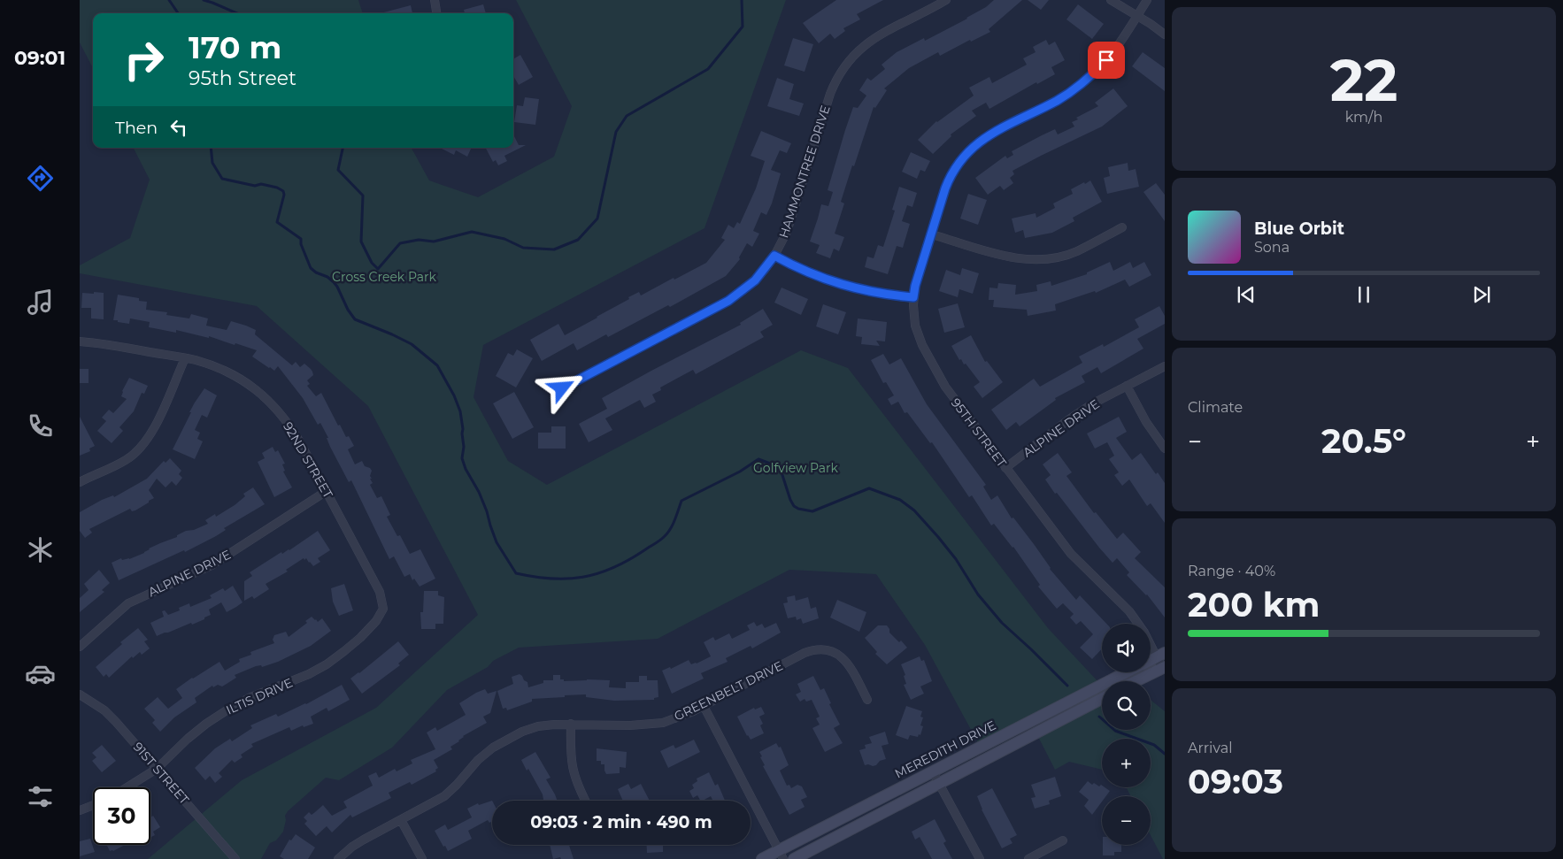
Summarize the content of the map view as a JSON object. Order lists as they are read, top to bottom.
{
  "streets": {
    "main road": ["MEREDITH DRIVE"],
    "street": [
      "HAMMONTREE DRIVE",
      "ALPINE DRIVE",
      "95TH STREET",
      "92ND STREET",
      "GREENBELT DRIVE",
      "ILTIS DRIVE",
      "91ST STREET"
    ]
  },
  "crossings": [
    ["ALPINE DRIVE", "95TH STREET"],
    ["ALPINE DRIVE", "92ND STREET"],
    ["92ND STREET", "ILTIS DRIVE"],
    ["ILTIS DRIVE", "91ST STREET"]
  ],
  "parks": ["Cross Creek Park", "Golfview Park"],
  "page": {
    "tabs": "09:01",
    "tile": [
      ["22", "km/h"],
      "Climate",
      ["Range · 40%", "200 km"],
      ["Arrival", "09:03"]
    ],
    "turn": ["170 m", "95th Street"],
    "then": "Then",
    "song": ["Blue Orbit", "Sona"],
    "heat": ["−", "20.5°", "+"],
    "map_buttons": ["+", "−"],
    "limit": "30",
    "trip": "09:03 · 2 min · 490 m"
  }
}
